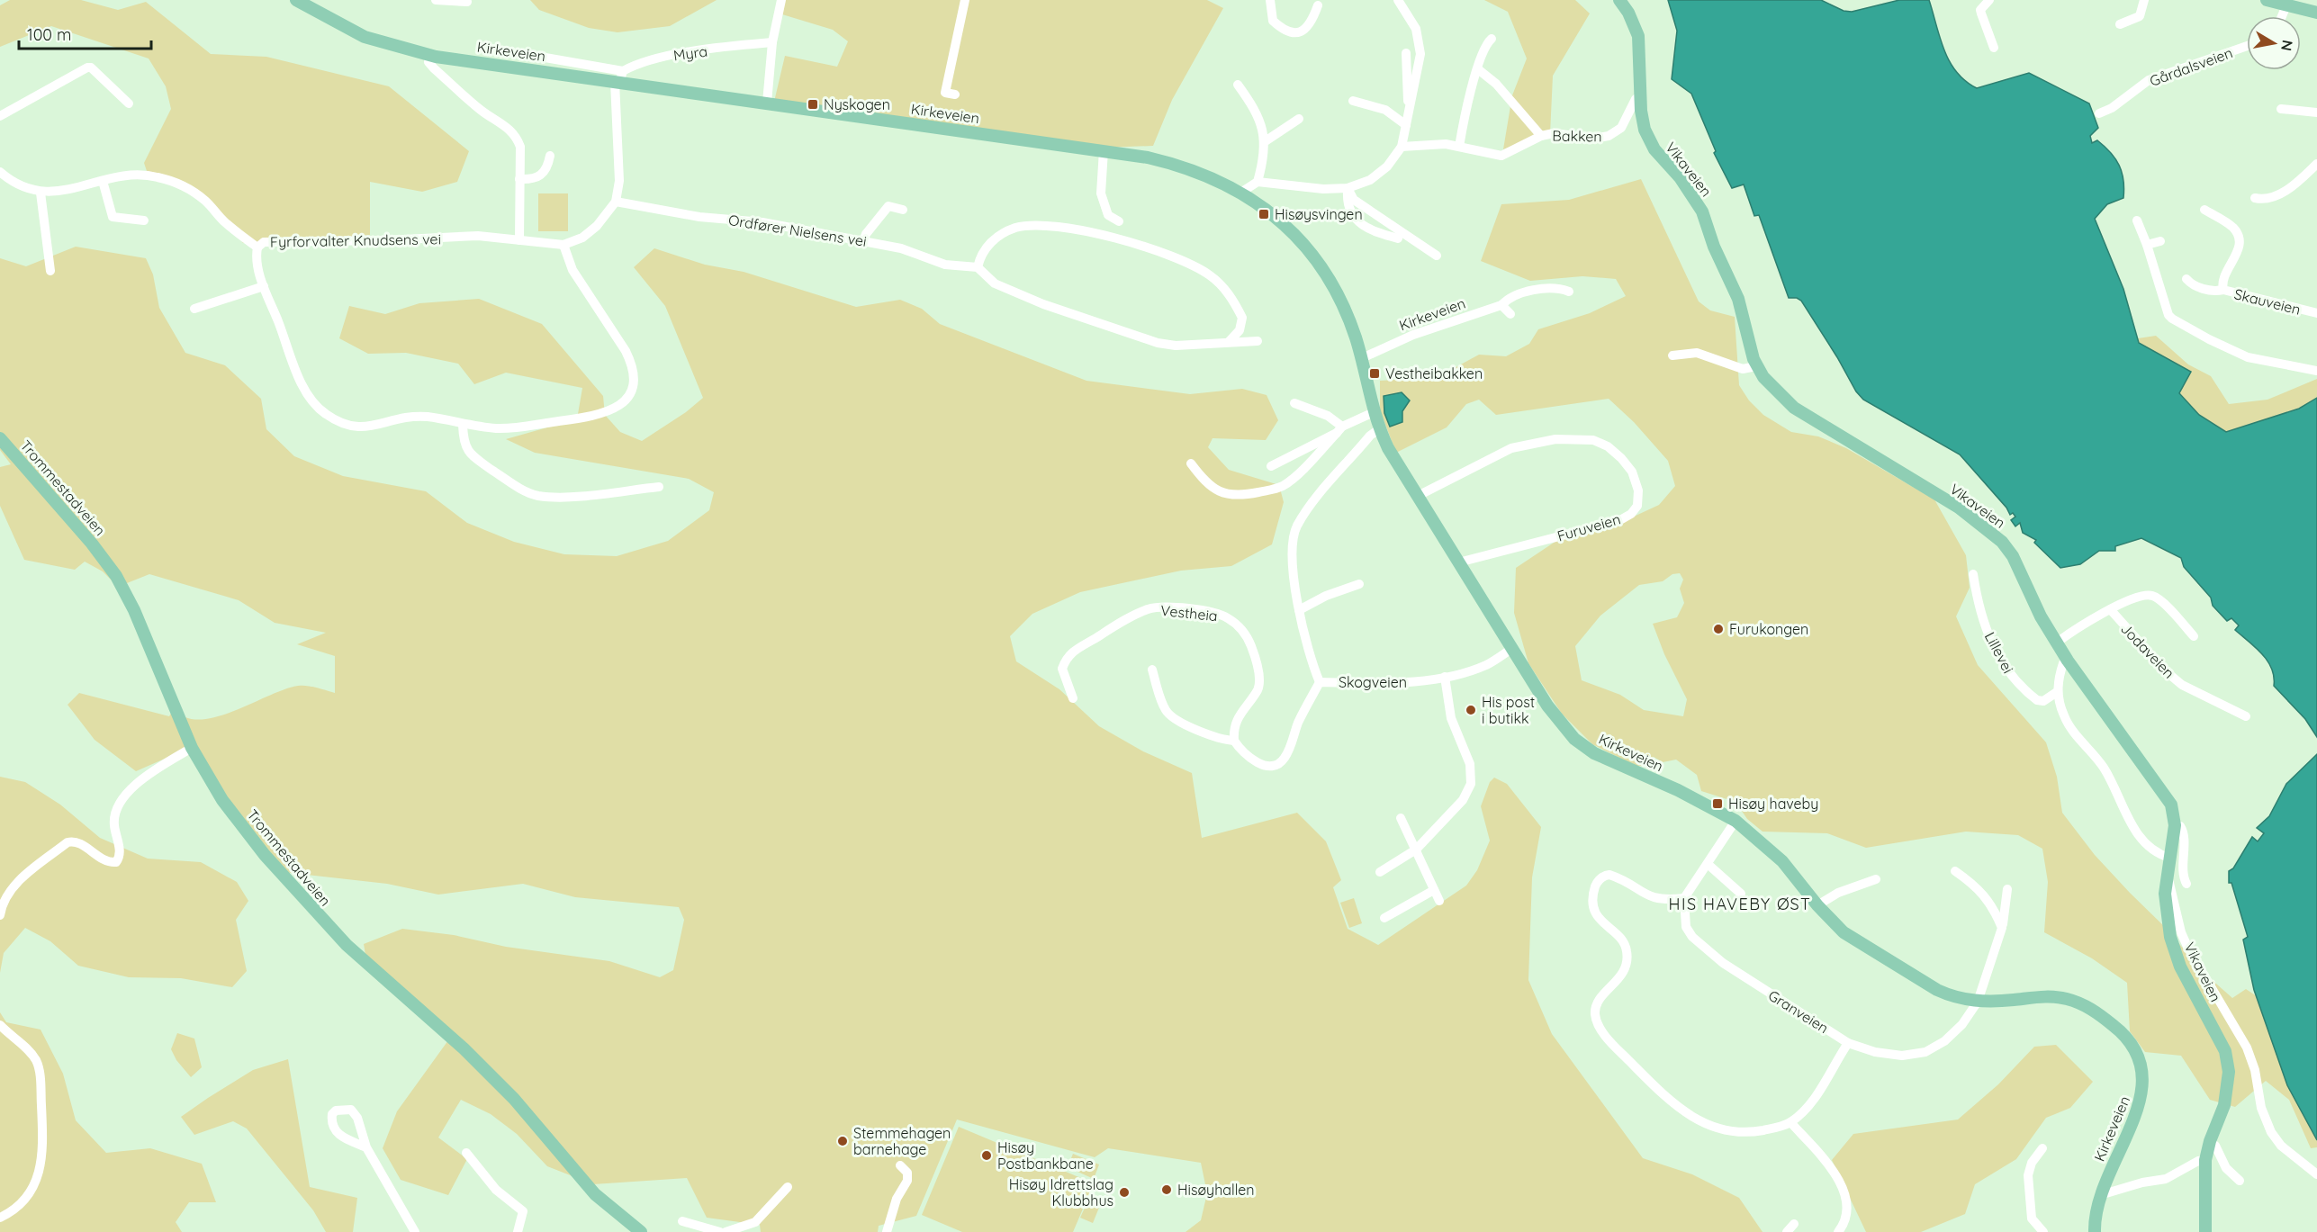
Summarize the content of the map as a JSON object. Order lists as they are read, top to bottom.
{
  "streets": {
    "main road": ["Kirkeveien", "Vikaveien", "Trommestadveien"],
    "street": [
      "Myra",
      "Gårdalsveien",
      "Bakken",
      "Ordfører Nielsens vei",
      "Fyrforvalter Knudsens vei",
      "Skauveien",
      "Furuveien",
      "Vestheia",
      "Jodaveien",
      "Lillevei",
      "Skogveien",
      "Granveien"
    ]
  },
  "crossings": [
    ["Kirkeveien", "Myra"],
    ["Kirkeveien", "Furuveien"],
    ["Kirkeveien", "Skogveien"],
    ["Kirkeveien", "Granveien"],
    ["Bakken", "Vikaveien"],
    ["Vestheia", "Skogveien"]
  ],
  "districts": ["HIS HAVEBY ØST"],
  "places": {
    "transit": [
      "Nyskogen",
      "Hisøysvingen",
      "Vestheibakken",
      "Hisøy haveby"
    ],
    "other": [
      "Furukongen",
      "His post i butikk",
      "Stemmehagen barnehage",
      "Hisøy Postbankbane",
      "Hisøyhallen",
      "Hisøy Idrettslag Klubbhus"
    ]
  },
  "scale_bar": "100 m",
  "north": "right"
}
